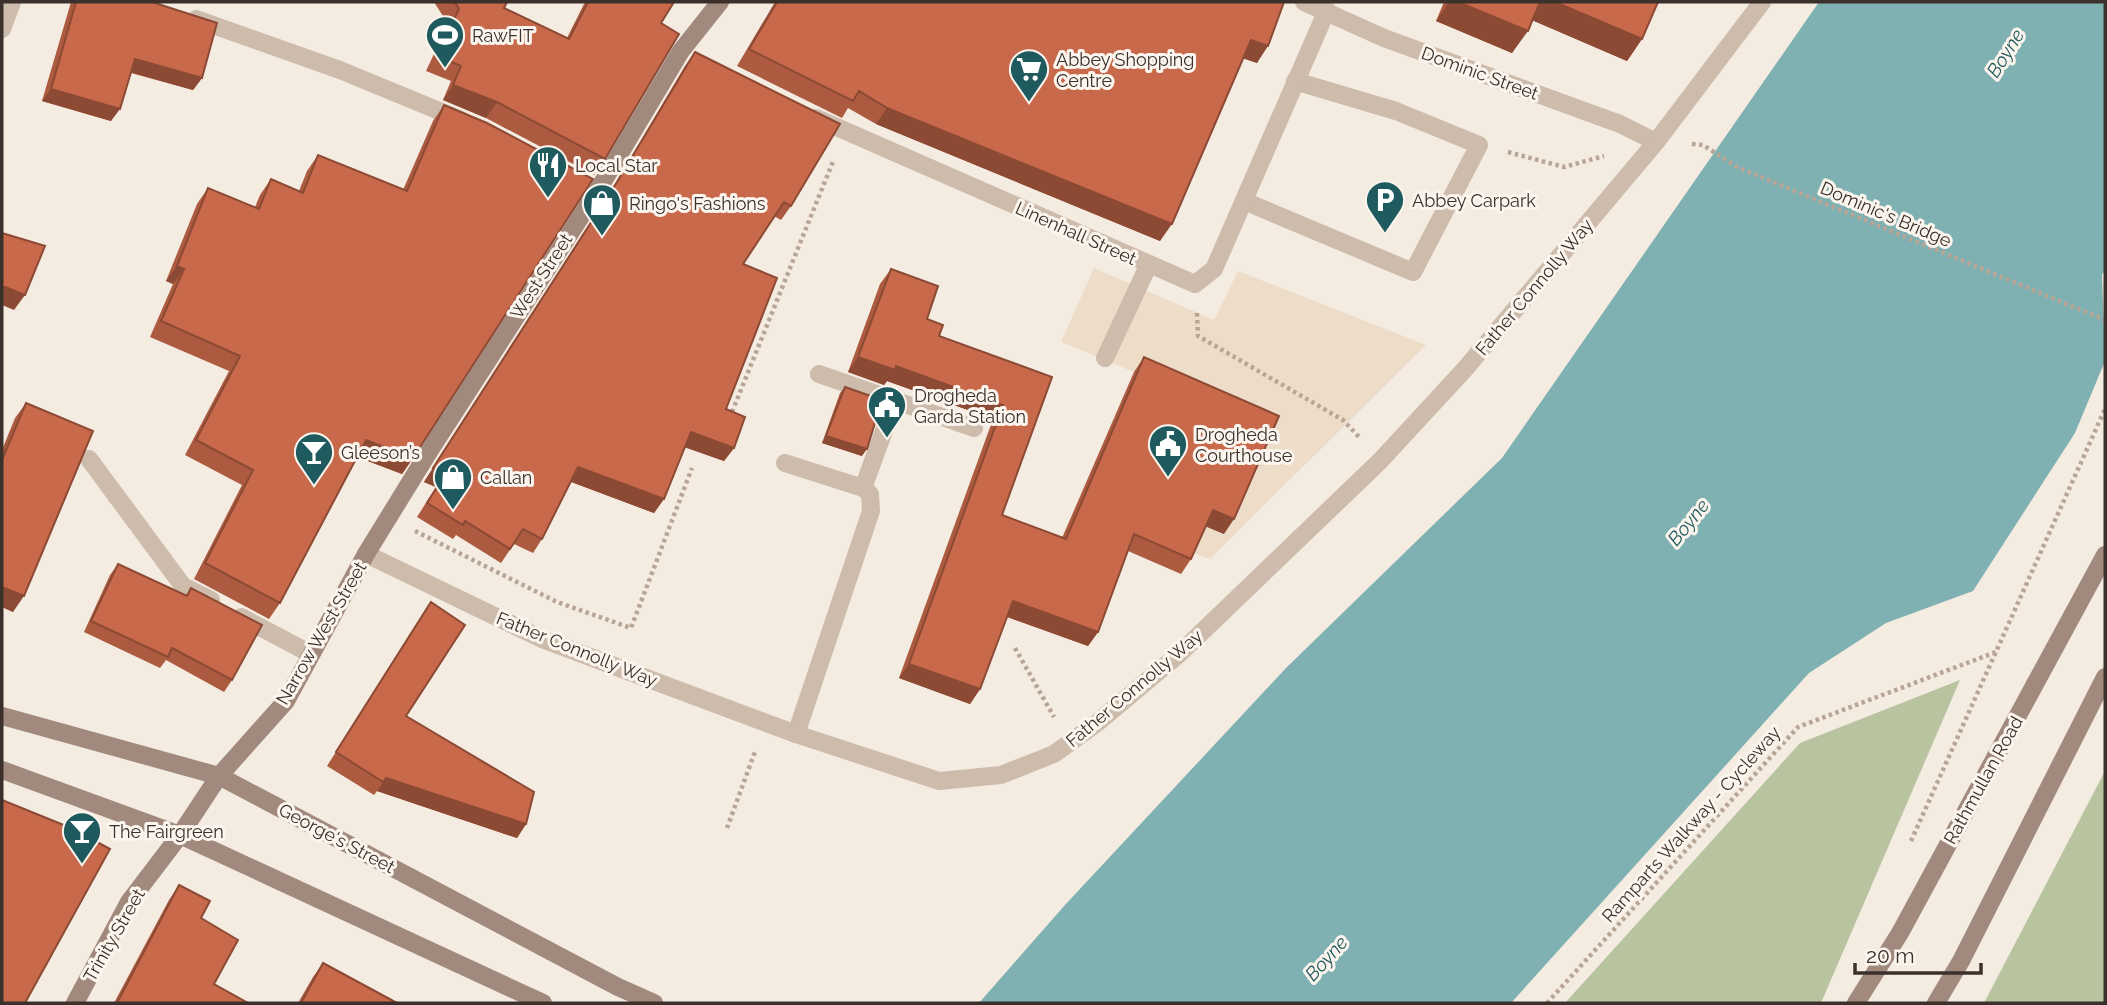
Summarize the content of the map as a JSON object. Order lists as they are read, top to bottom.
{
  "streets": {
    "main road": [
      "West Street",
      "Narrow West Street",
      "Rathmullan Road",
      "George's Street",
      "Trinity Street"
    ],
    "street": ["Dominic Street", "Linenhall Street", "Father Connolly Way"],
    "path": ["Dominic's Bridge", "Ramparts Walkway - Cycleway"]
  },
  "crossings": [
    ["Dominic Street", "Dominic's Bridge"],
    ["Dominic Street", "Father Connolly Way"],
    ["Dominic's Bridge", "Father Connolly Way"],
    ["West Street", "Father Connolly Way"],
    ["West Street", "Narrow West Street"],
    ["Father Connolly Way", "Narrow West Street"],
    ["Narrow West Street", "George's Street"],
    ["Narrow West Street", "Trinity Street"]
  ],
  "water": ["Boyne"],
  "places": {
    "sports": ["RawFIT"],
    "supermarket": ["Abbey Shopping Centre"],
    "restaurant": ["Local Star"],
    "parking": ["Abbey Carpark"],
    "shop": ["Ringo's Fashions", "Callan"],
    "public building": ["Drogheda Garda Station", "Drogheda Courthouse"],
    "bar": ["Gleeson’s", "The Fairgreen"]
  },
  "scale_bar": "20 m"
}
